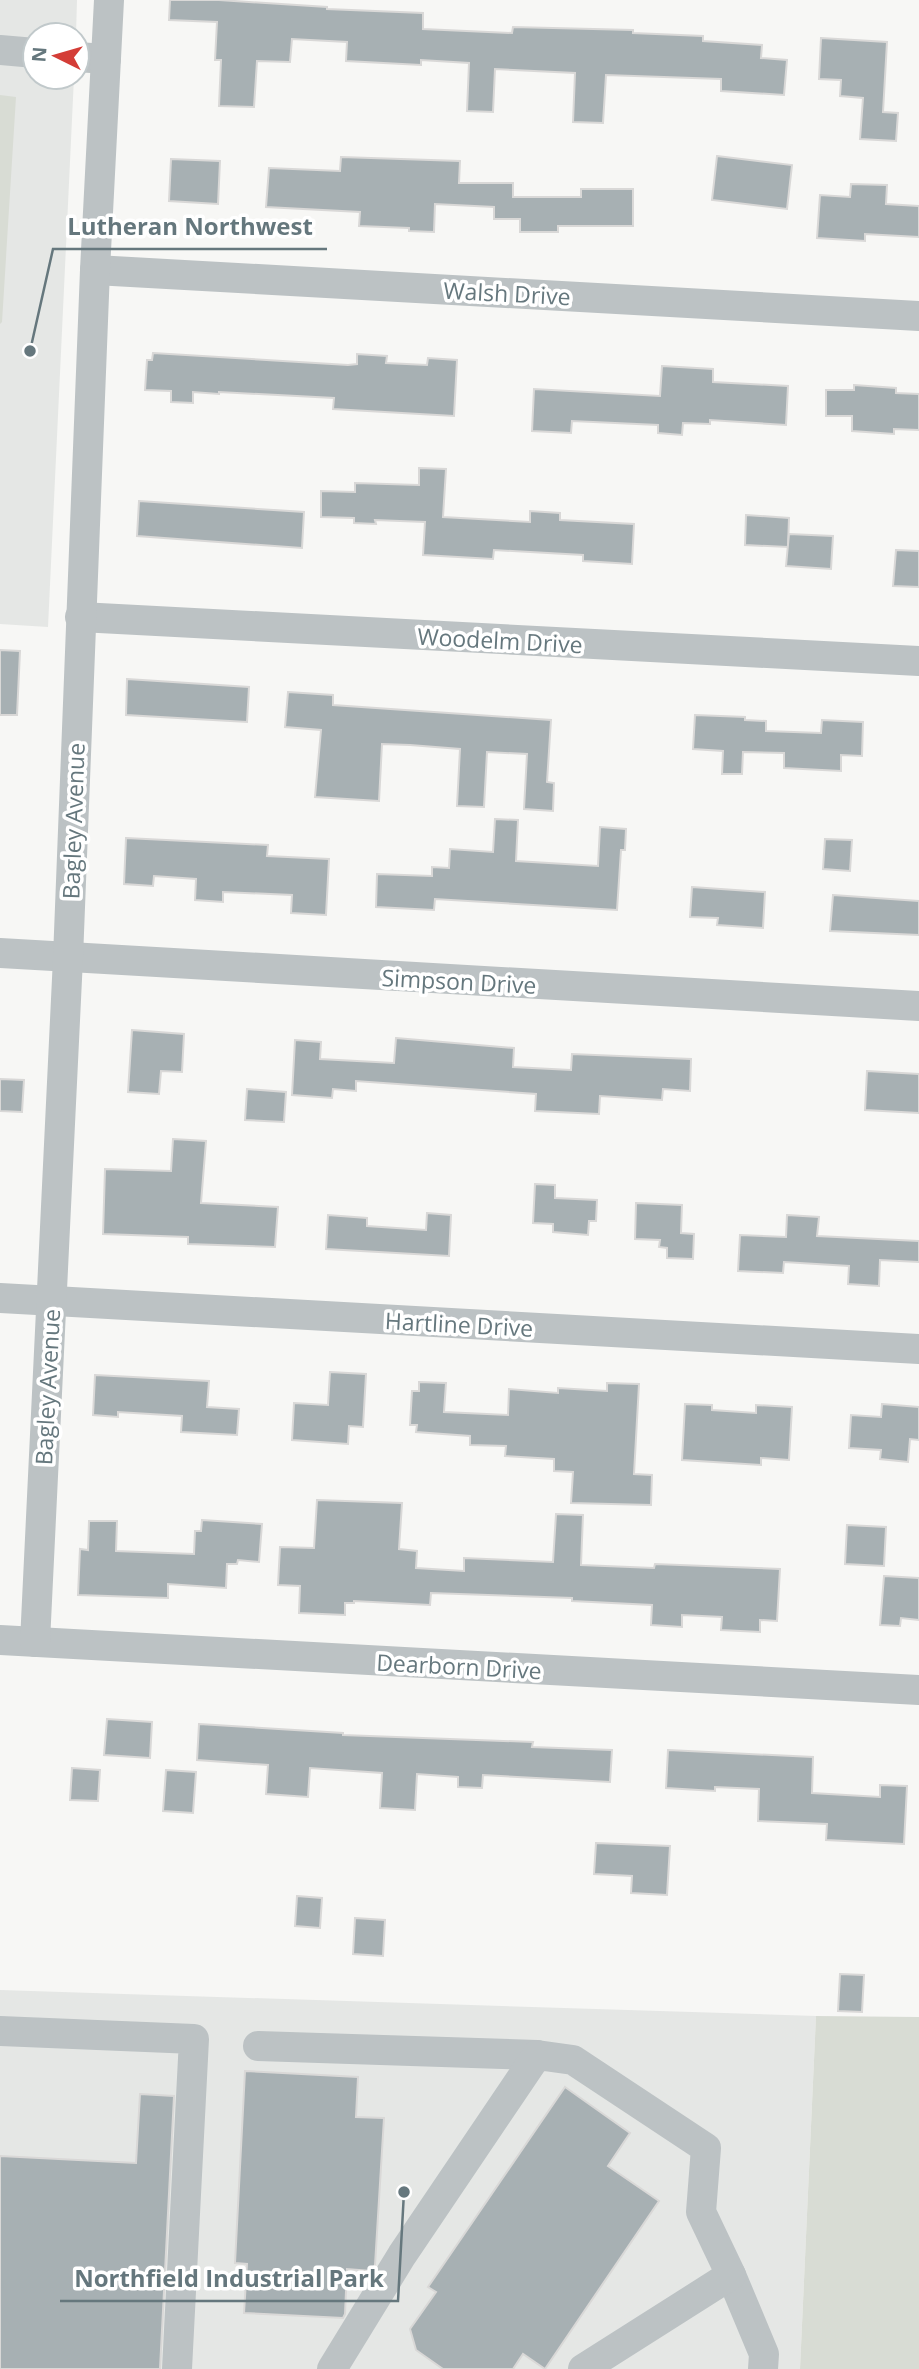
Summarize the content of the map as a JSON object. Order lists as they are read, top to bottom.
{
  "streets": {
    "street": [
      "Walsh Drive",
      "Woodelm Drive",
      "Bagley Avenue",
      "Simpson Drive",
      "Hartline Drive",
      "Dearborn Drive"
    ]
  },
  "crossings": [
    ["Walsh Drive", "Bagley Avenue"],
    ["Woodelm Drive", "Bagley Avenue"],
    ["Bagley Avenue", "Simpson Drive"],
    ["Bagley Avenue", "Hartline Drive"],
    ["Bagley Avenue", "Dearborn Drive"]
  ],
  "places": ["Lutheran Northwest", "Northfield Industrial Park"],
  "north": "left"
}
